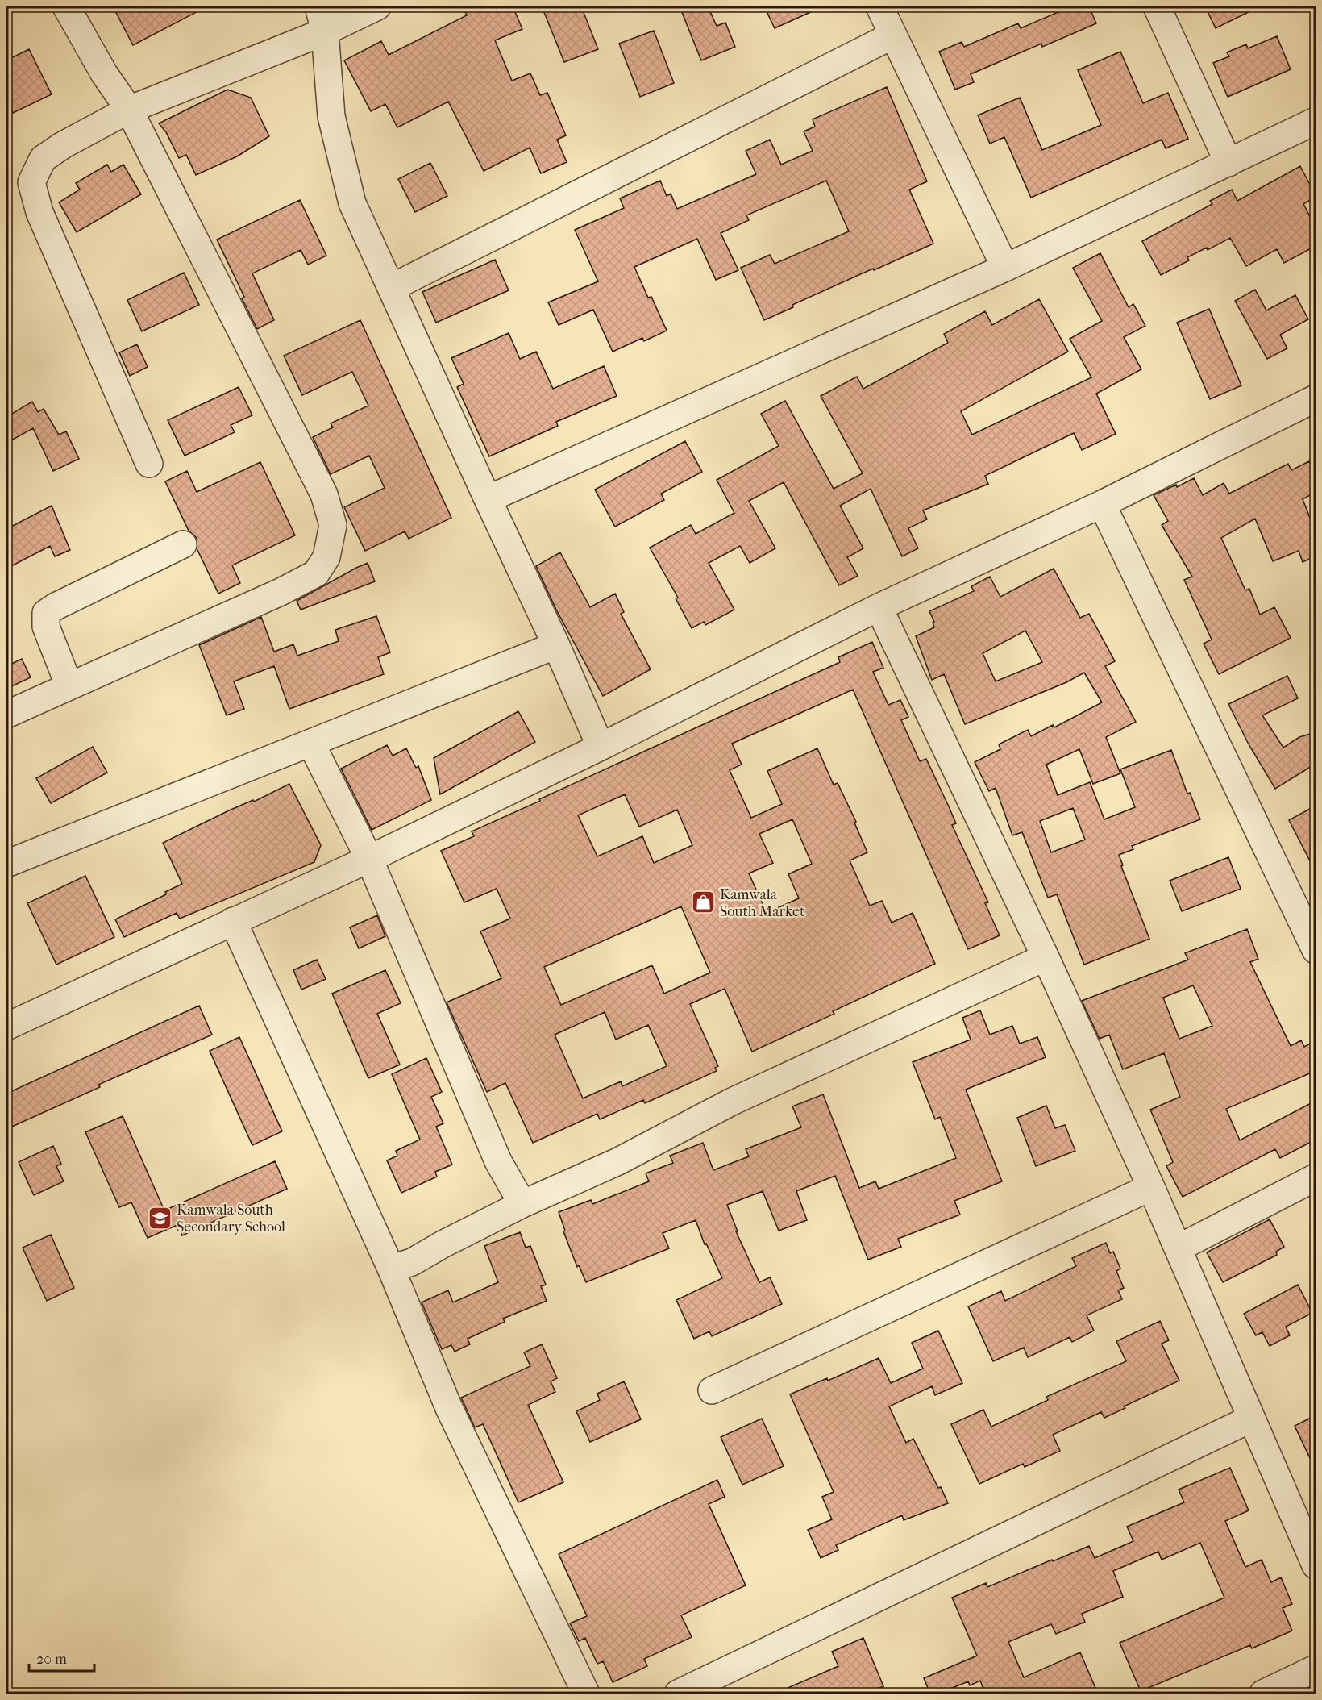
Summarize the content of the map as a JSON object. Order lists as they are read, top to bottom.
{
  "places": {
    "shop": ["Kamwala South Market"],
    "school or university": ["Kamwala South Secondary School"]
  },
  "scale_bar": "20 m"
}
